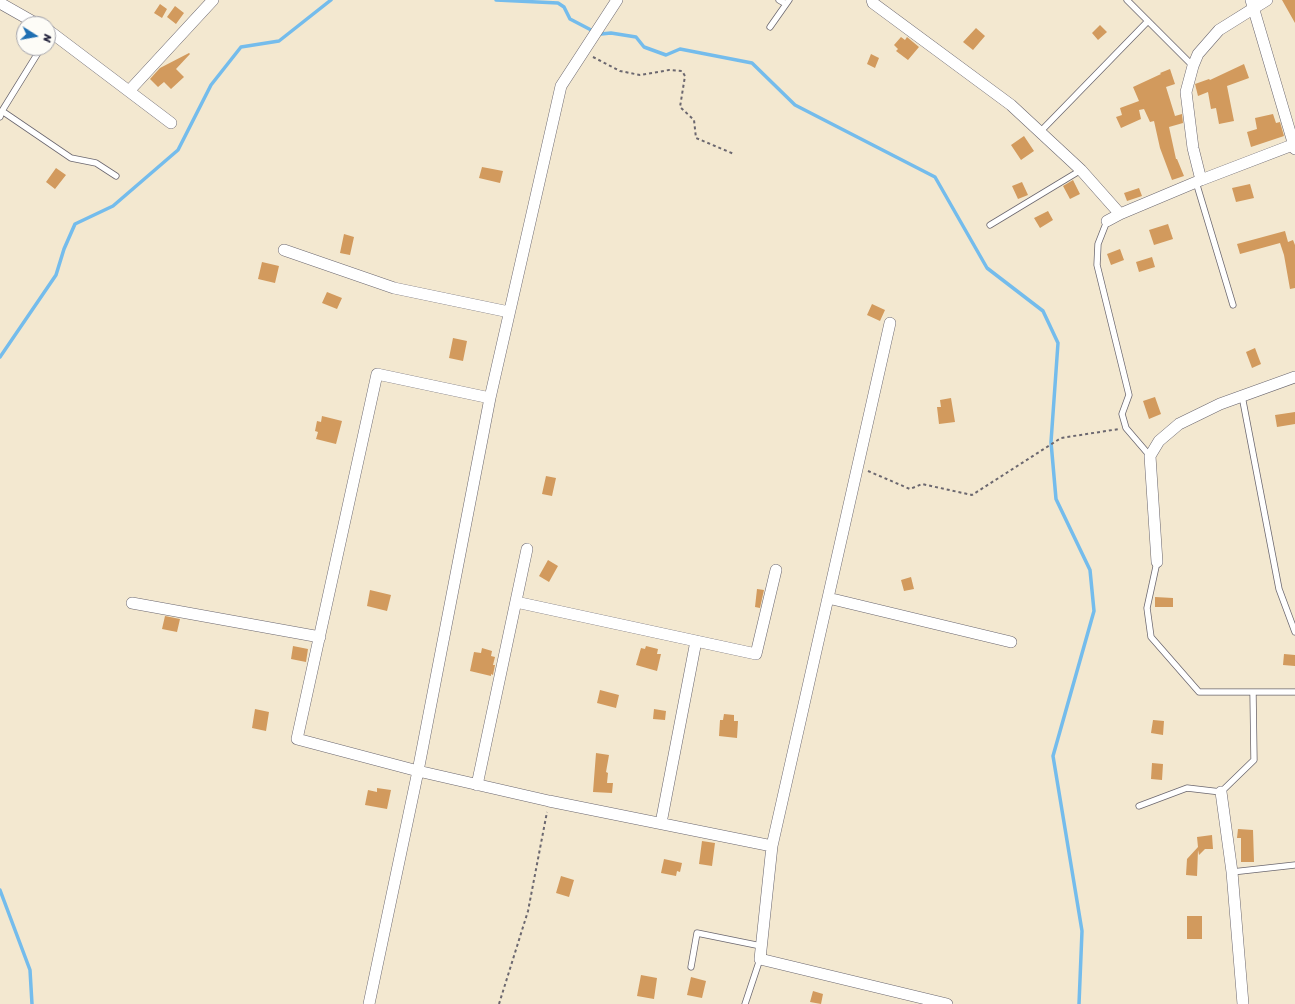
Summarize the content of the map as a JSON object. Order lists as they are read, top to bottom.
{
  "north": "right"
}
